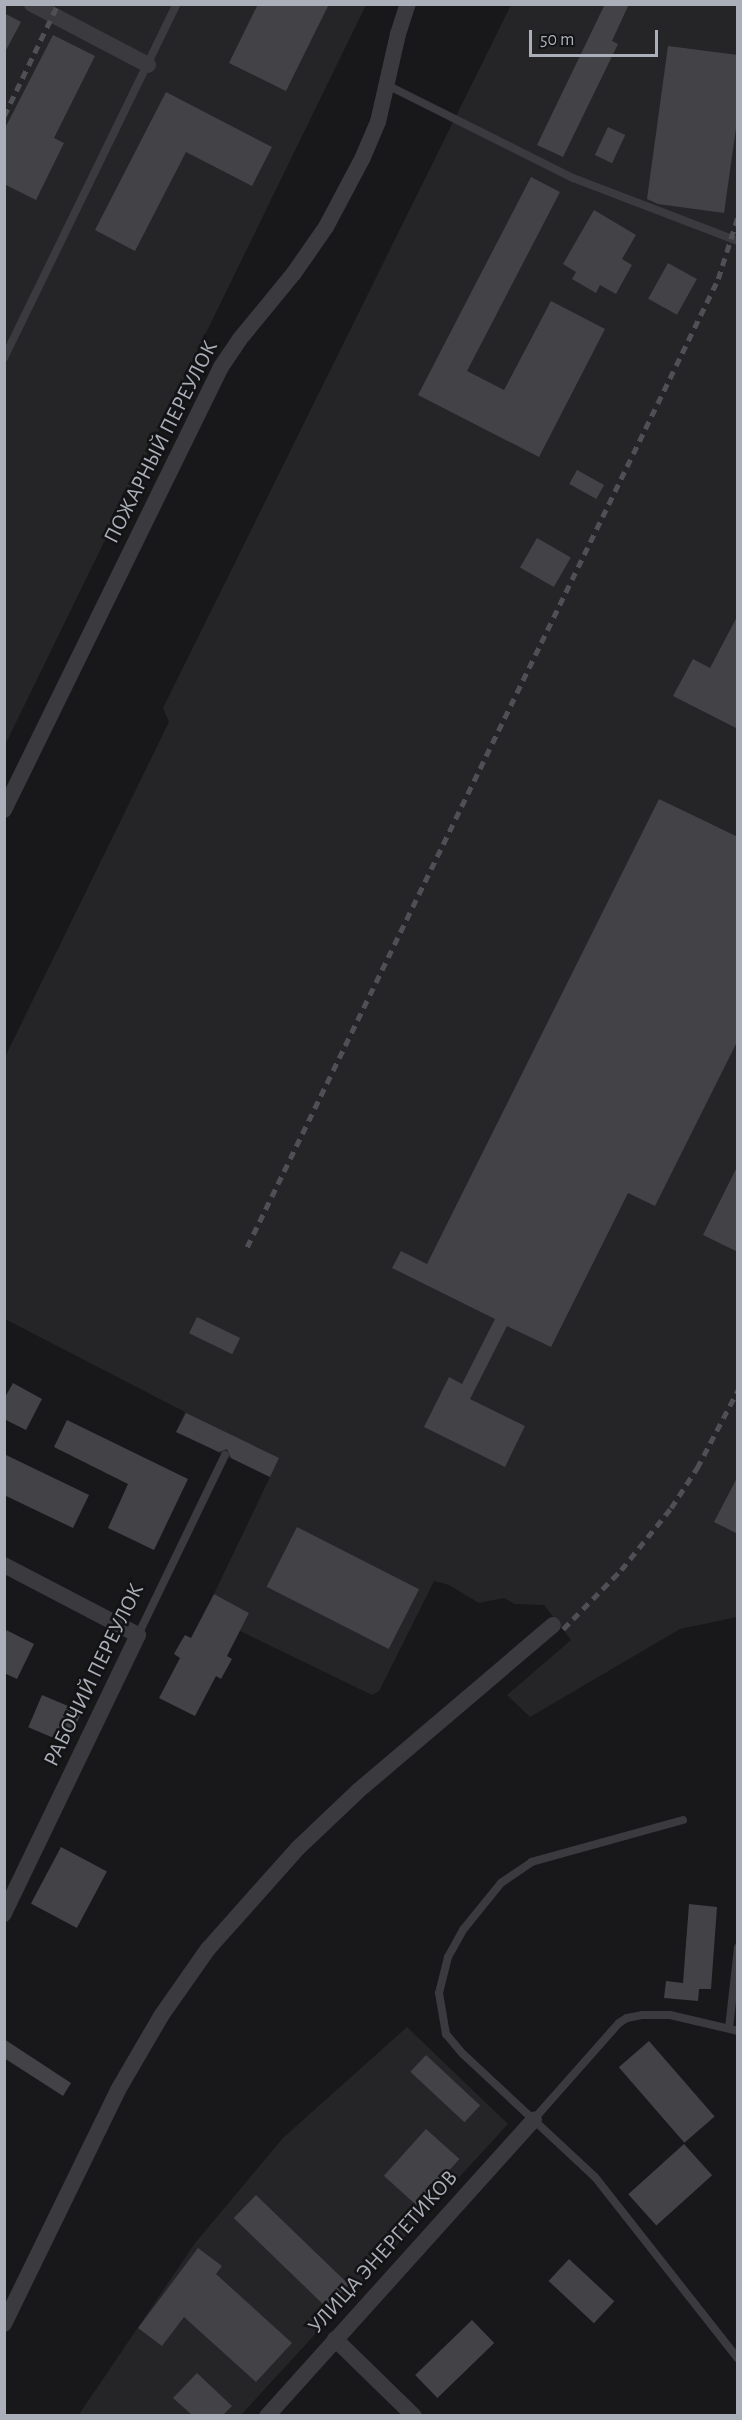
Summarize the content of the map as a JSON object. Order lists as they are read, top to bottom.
{
  "streets": {
    "street": ["ПОЖАРНЫЙ ПЕРЕУЛОК", "РАБОЧИЙ ПЕРЕУЛОК", "УЛИЦА ЭНЕРГЕТИКОВ"]
  },
  "scale_bar": "50 m"
}
